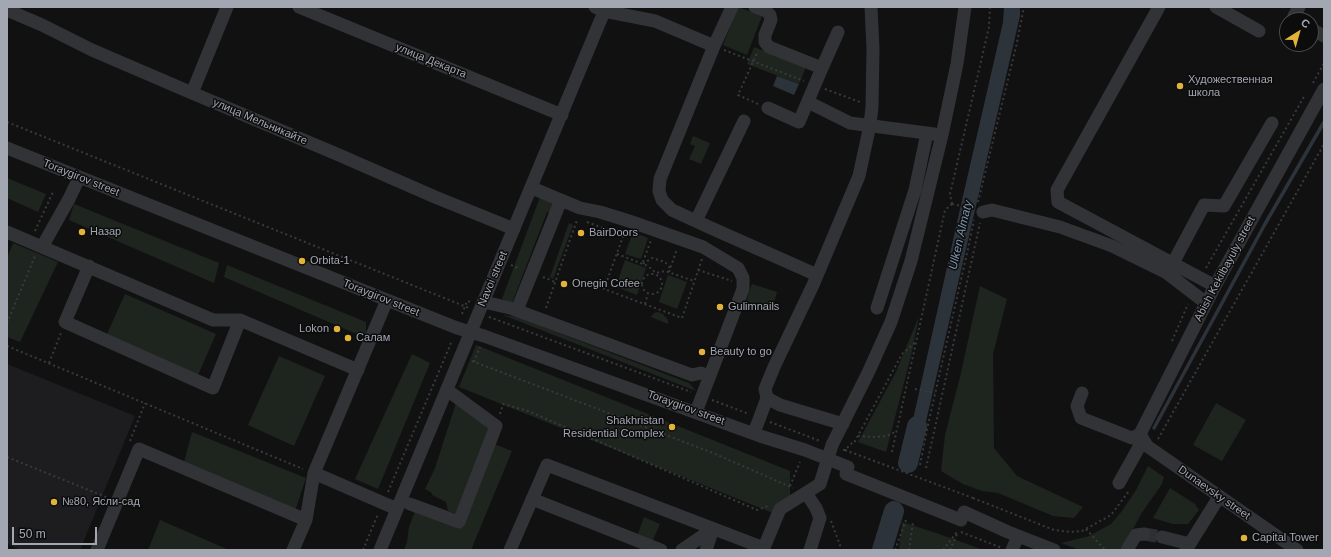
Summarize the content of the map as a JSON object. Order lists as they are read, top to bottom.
{
  "streets": {
    "street": [
      "улица Декарта",
      "улица Мельникайте",
      "Toraygirov street",
      "Abish Kekilbayuly street",
      "Navoi street",
      "Dunaevsky street"
    ]
  },
  "crossings": [
    ["улица Декарта", "Navoi street"],
    ["улица Мельникайте", "Navoi street"],
    ["Toraygirov street", "Navoi street"],
    ["Abish Kekilbayuly street", "Dunaevsky street"]
  ],
  "water": ["Ulken Almaty"],
  "places": [
    "Художественная школа",
    "Назар",
    "BairDoors",
    "Orbita-1",
    "Onegin Cofee",
    "Gulimnails",
    "Lokon",
    "Салам",
    "Beauty to go",
    "Shakhristan Residential Complex",
    "№80, Ясли-сад",
    "Capital Tower"
  ],
  "scale_bar": "50 m",
  "north": "top right"
}
